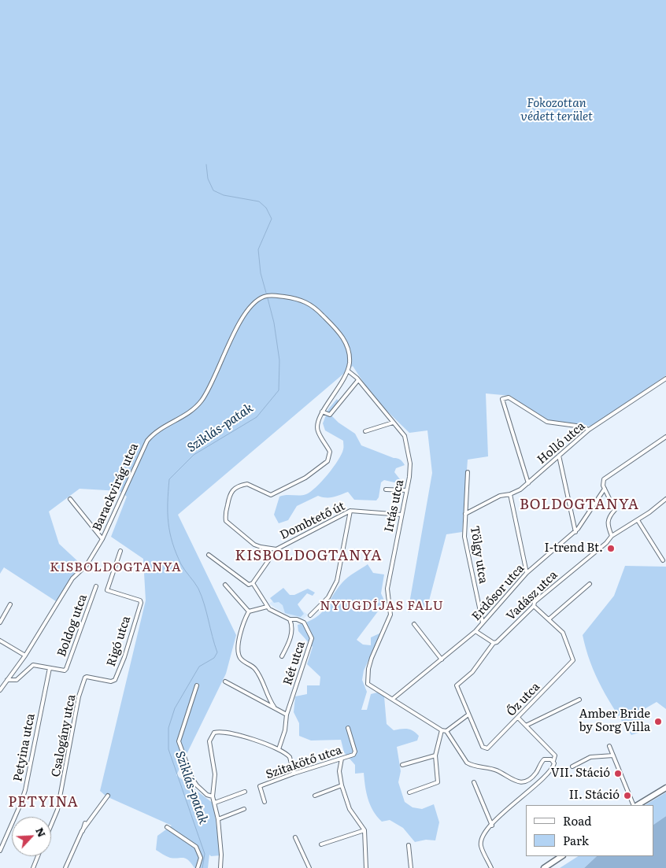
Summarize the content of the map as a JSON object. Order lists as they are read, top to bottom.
{
  "streets": {
    "street": [
      "Holló utca",
      "Barackvirág utca",
      "Irtás utca",
      "Dombtető út",
      "Tölgy utca",
      "Erdősor utca",
      "Vadász utca",
      "Boldog utca",
      "Rigó utca",
      "Rét utca",
      "Őz utca",
      "Csalogány utca",
      "Petyina utca",
      "Szitakötő utca"
    ]
  },
  "crossings": [
    ["Holló utca", "Tölgy utca"],
    ["Barackvirág utca", "Irtás utca"],
    ["Barackvirág utca", "Dombtető út"],
    ["Irtás utca", "Dombtető út"],
    ["Irtás utca", "Erdősor utca"],
    ["Tölgy utca", "Erdősor utca"],
    ["Vadász utca", "Őz utca"],
    ["Boldog utca", "Petyina utca"],
    ["Rigó utca", "Csalogány utca"]
  ],
  "districts": [
    "BOLDOGTANYA",
    "KISBOLDOGTANYA",
    "KISBOLDOGTANYA",
    "NYUGDÍJAS FALU",
    "PETYINA"
  ],
  "water": ["Sziklás-patak"],
  "parks": ["Fokozottan védett terület"],
  "places": [
    "I-trend Bt.",
    "Amber Bride by Sorg Villa",
    "VII. Stáció",
    "II. Stáció"
  ],
  "legend": ["Road", "Park"],
  "north": "top right"
}
